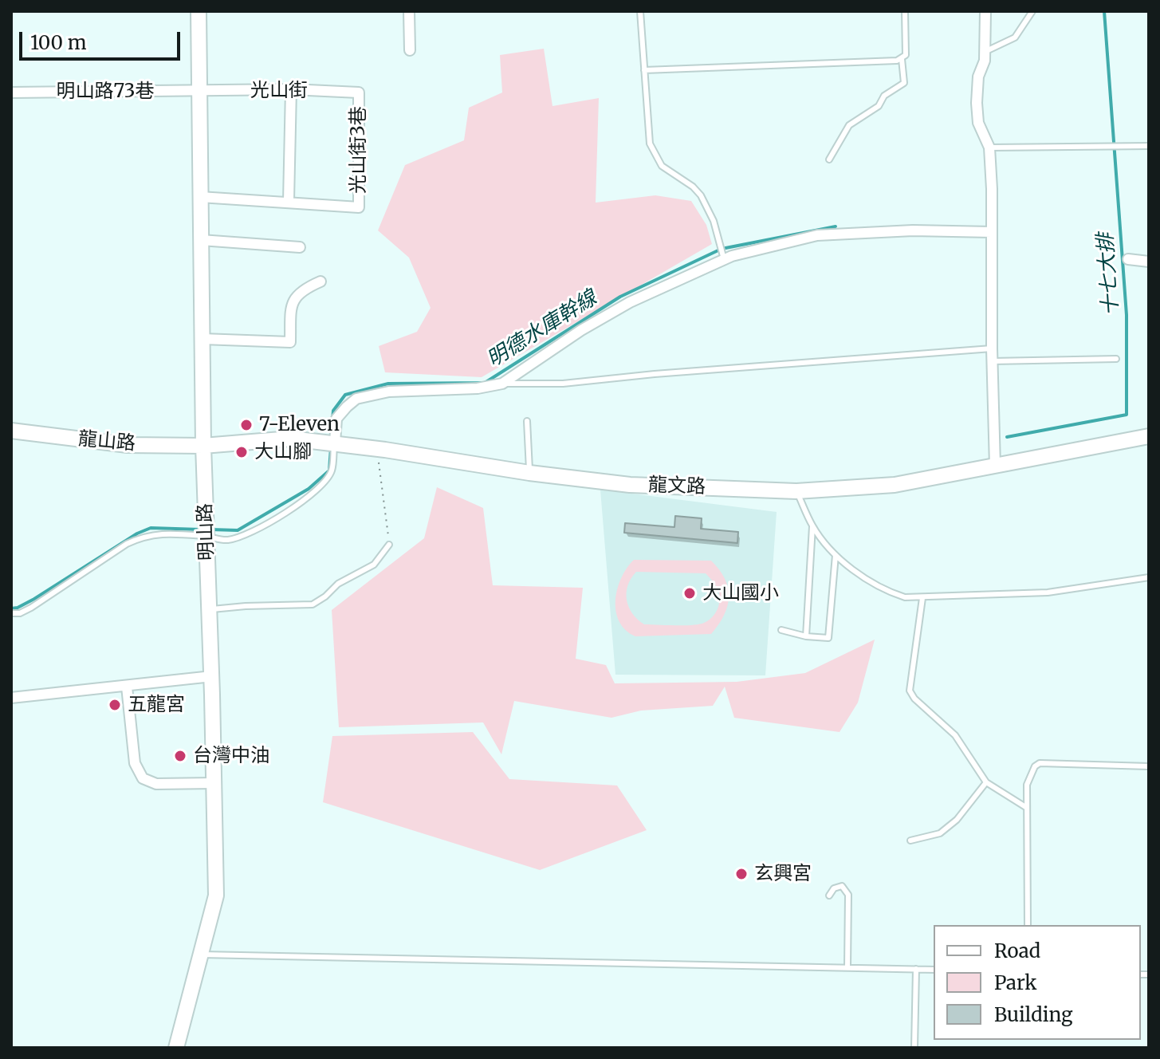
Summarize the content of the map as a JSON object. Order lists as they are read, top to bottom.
{
  "streets": {
    "street": [
      "光山街",
      "明山路73巷",
      "光山街3巷",
      "龍山路",
      "龍文路",
      "明山路"
    ]
  },
  "crossings": [
    ["光山街", "明山路73巷"],
    ["光山街", "光山街3巷"],
    ["光山街", "明山路"],
    ["明山路73巷", "明山路"],
    ["龍山路", "龍文路"],
    ["龍山路", "明山路"],
    ["龍文路", "明山路"]
  ],
  "water": ["十七大排", "明德水庫幹線"],
  "places": [
    "7-Eleven",
    "大山腳",
    "大山國小",
    "五龍宮",
    "台灣中油",
    "玄興宮"
  ],
  "legend": ["Road", "Park", "Building"],
  "scale_bar": "100 m"
}
